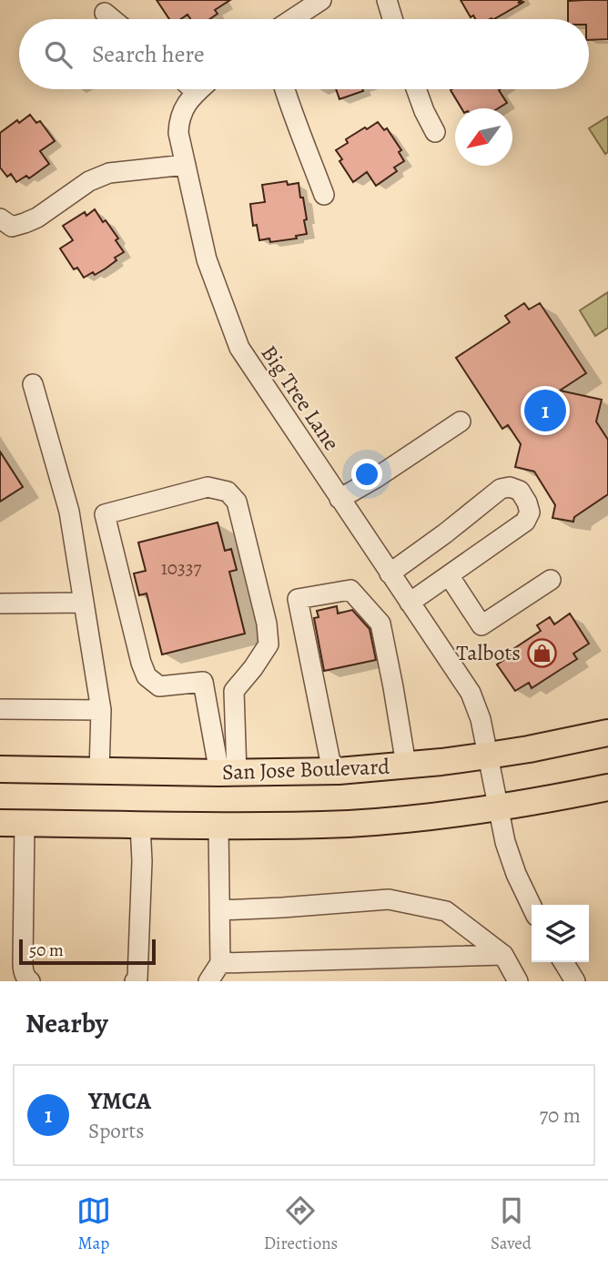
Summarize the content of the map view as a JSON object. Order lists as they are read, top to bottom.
{
  "streets": {
    "main road": ["San Jose Boulevard"],
    "street": ["Big Tree Lane"]
  },
  "crossings": [
    ["Big Tree Lane", "San Jose Boulevard"]
  ],
  "places": {
    "shop": ["Talbots"]
  },
  "house_numbers": ["10337"],
  "scale_bar": "50 m",
  "north": "bottom left",
  "page": {
    "search": "Search here",
    "pins": "1",
    "scale": "50 m",
    "heading": "Nearby",
    "list": [
      {
        "mark": "1",
        "name": "YMCA",
        "note": "Sports",
        "value": "70 m"
      }
    ],
    "nav": ["Map", "Directions", "Saved"]
  }
}
